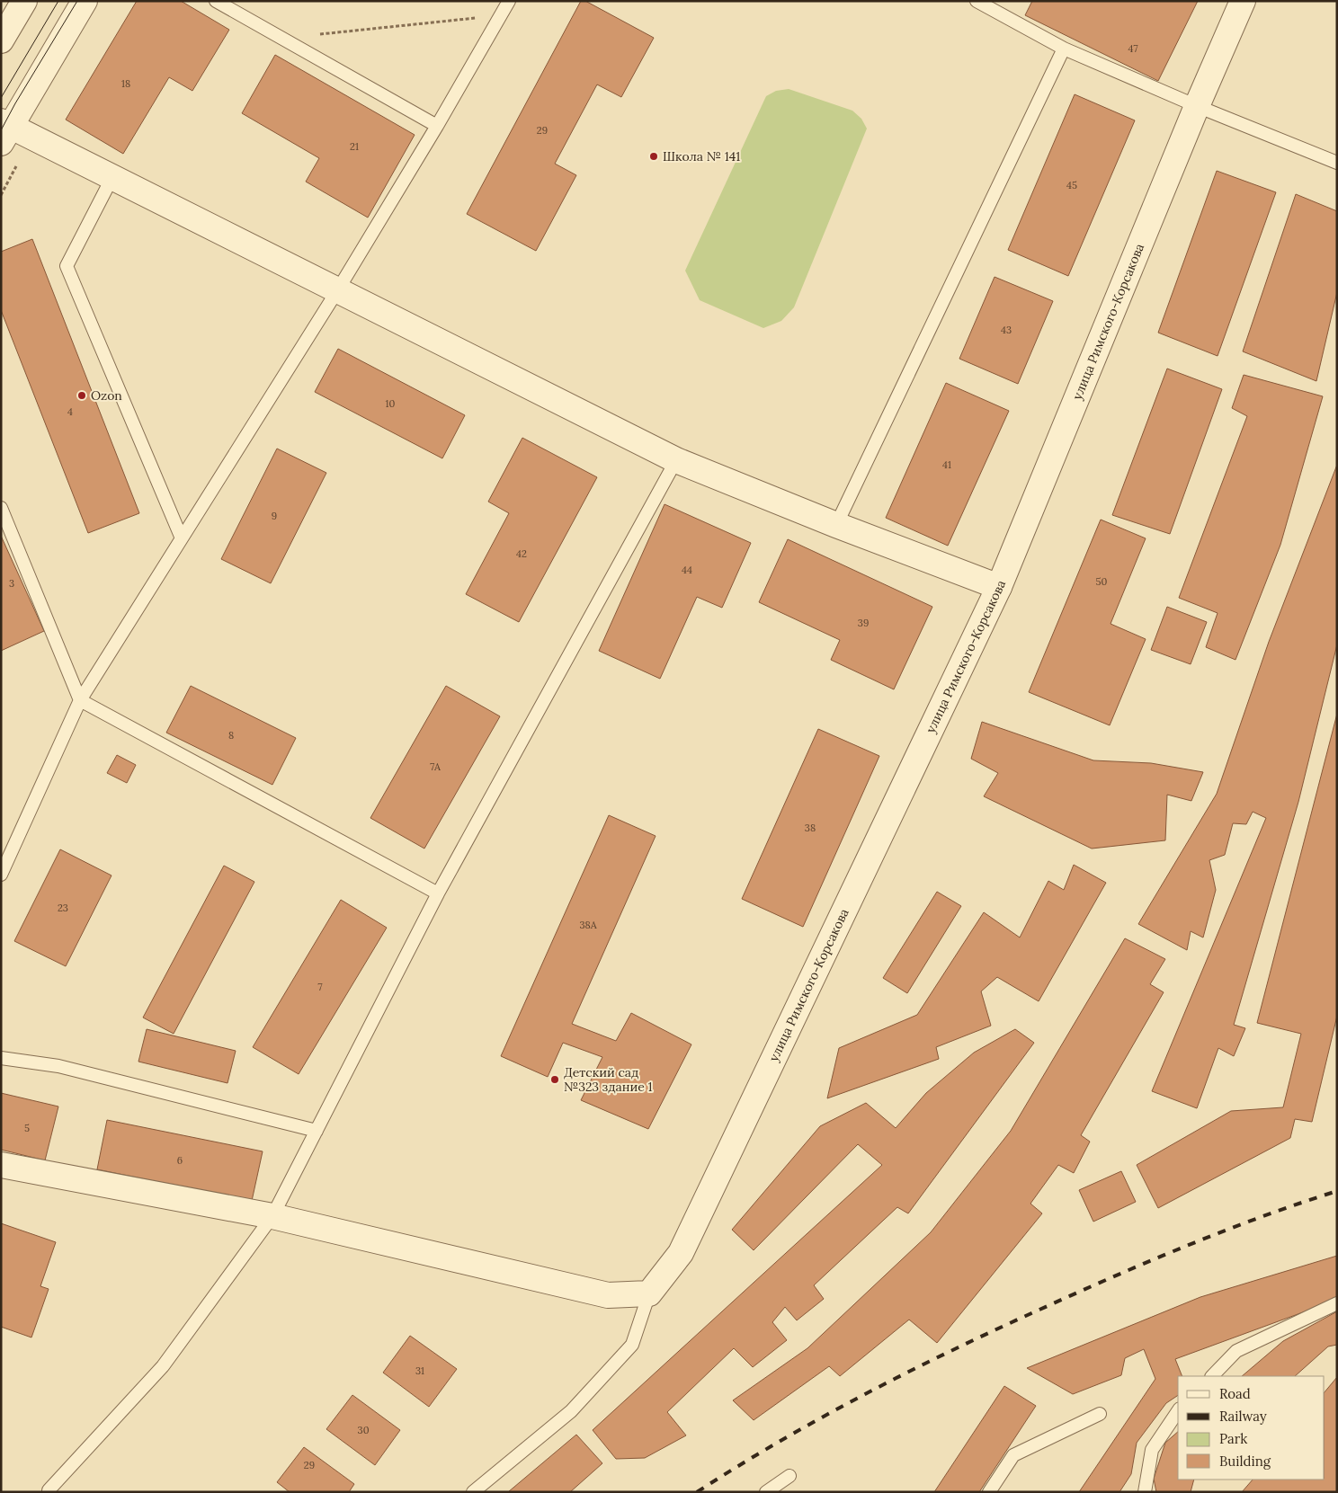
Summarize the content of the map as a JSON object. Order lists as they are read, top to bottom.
{
  "streets": {
    "street": ["улица Римского-Корсакова"]
  },
  "places": ["Школа № 141", "Ozon", "Детский сад №323 здание 1"],
  "house_numbers": [
    "47",
    "18",
    "29",
    "21",
    "45",
    "43",
    "10",
    "4",
    "41",
    "9",
    "42",
    "44",
    "50",
    "3",
    "39",
    "8",
    "7А",
    "38",
    "23",
    "38А",
    "7",
    "5",
    "6",
    "31",
    "30",
    "29"
  ],
  "legend": [
    "Road",
    "Railway",
    "Park",
    "Building"
  ]
}
